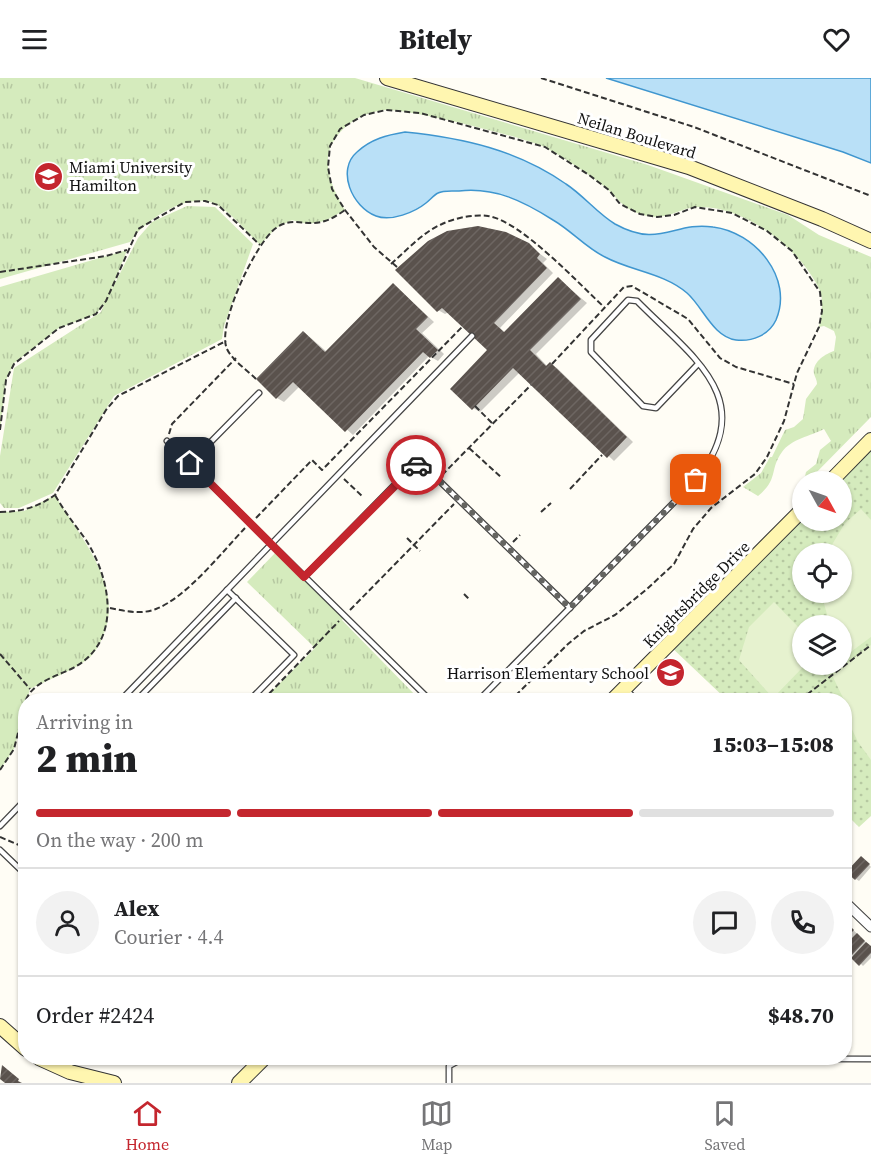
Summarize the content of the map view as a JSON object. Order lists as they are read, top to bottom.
{
  "streets": {
    "street": ["Neilan Boulevard", "Knightsbridge Drive"]
  },
  "places": {
    "school or university": ["Miami University Hamilton", "Harrison Elementary School"]
  },
  "north": "bottom right",
  "page": {
    "header": "Bitely",
    "heading": ["2 min", "Arriving in", "15:03–15:08"],
    "panel": [
      "Alex",
      "Courier · 4.4",
      "Order #2424",
      "$48.70"
    ],
    "bar": "On the way · 200 m",
    "tabs": ["Home", "Map", "Saved"]
  }
}
